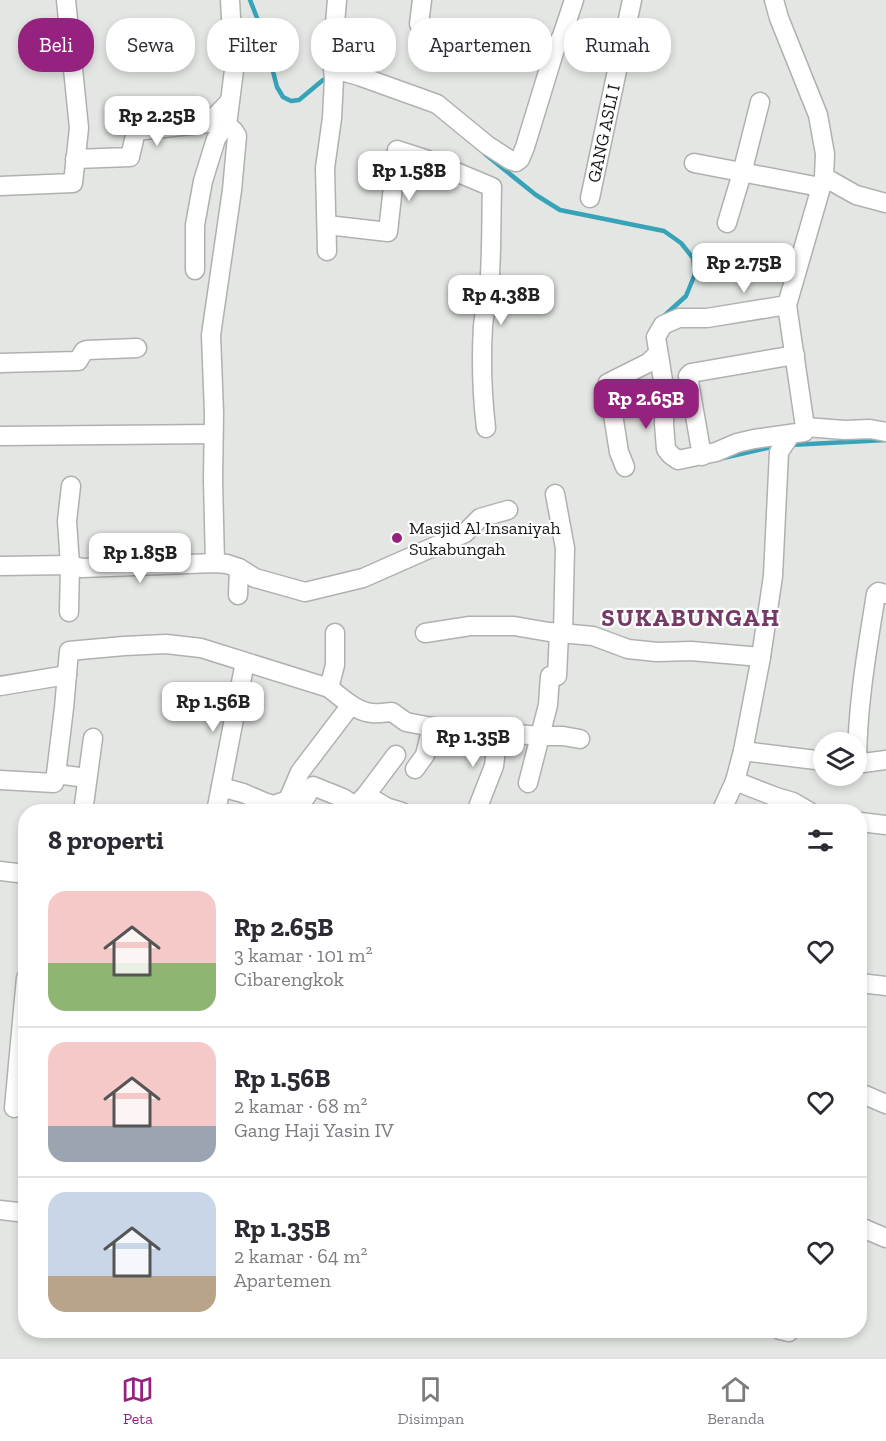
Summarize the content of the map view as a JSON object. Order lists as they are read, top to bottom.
{
  "streets": {
    "street": ["GANG ASLI I"]
  },
  "districts": ["SUKABUNGAH"],
  "places": ["Masjid Al Insaniyah Sukabungah"],
  "page": {
    "chip": [
      "Beli",
      "Sewa",
      "Filter",
      "Baru",
      "Apartemen",
      "Rumah"
    ],
    "price": [
      "Rp 2.25B",
      "Rp 1.58B",
      "Rp 2.75B",
      "Rp 4.38B",
      "Rp 2.65B",
      "Rp 1.85B",
      "Rp 1.56B",
      "Rp 1.35B"
    ],
    "heading": "8 properti",
    "list": [
      {
        "name": "Rp 2.65B",
        "note": "3 kamar · 101 m² · Cibarengkok"
      },
      {
        "name": "Rp 1.56B",
        "note": "2 kamar · 68 m² · Gang Haji Yasin IV"
      },
      {
        "name": "Rp 1.35B",
        "note": "2 kamar · 64 m² · Apartemen"
      }
    ],
    "tabs": ["Peta", "Disimpan", "Beranda"]
  }
}
